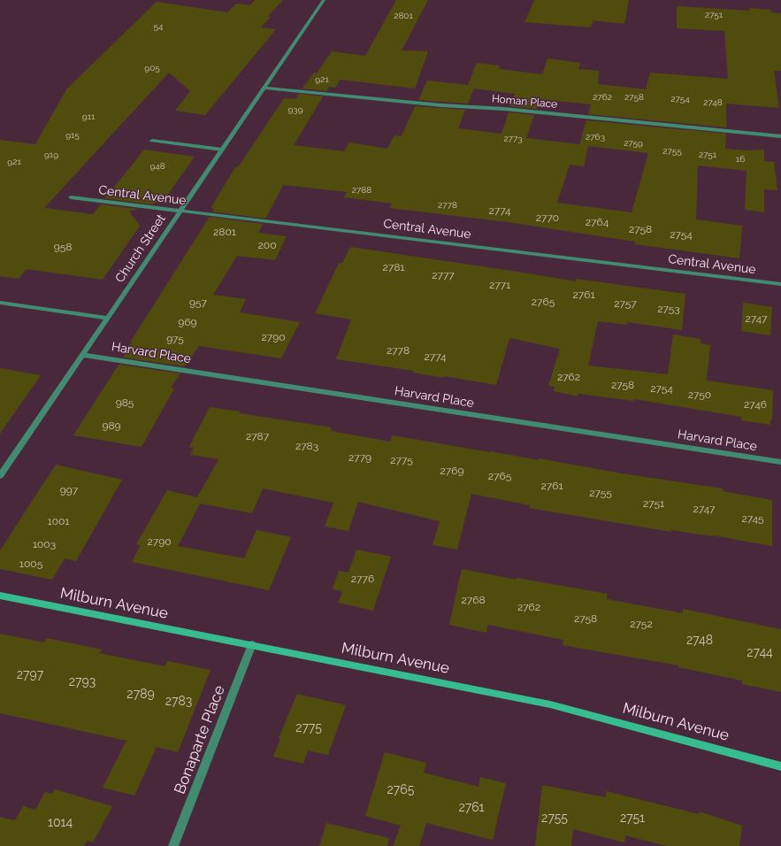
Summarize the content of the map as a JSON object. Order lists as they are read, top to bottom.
{
  "streets": {
    "main road": ["Milburn Avenue"],
    "street": [
      "Homan Place",
      "Central Avenue",
      "Church Street",
      "Harvard Place",
      "Bonaparte Place"
    ]
  },
  "crossings": [
    ["Homan Place", "Church Street"],
    ["Central Avenue", "Church Street"],
    ["Church Street", "Harvard Place"],
    ["Milburn Avenue", "Bonaparte Place"]
  ],
  "house_numbers": [
    "2751",
    "2801",
    "54",
    "905",
    "921",
    "2762",
    "2758",
    "2754",
    "2748",
    "939",
    "911",
    "915",
    "2763",
    "2773",
    "2759",
    "2755",
    "919",
    "2751",
    "16",
    "921",
    "948",
    "2788",
    "2778",
    "2774",
    "2770",
    "2764",
    "2758",
    "2801",
    "2754",
    "200",
    "958",
    "2781",
    "2777",
    "2771",
    "2761",
    "2765",
    "957",
    "2757",
    "2753",
    "2747",
    "969",
    "2790",
    "975",
    "2778",
    "2774",
    "2762",
    "2758",
    "2754",
    "2750",
    "985",
    "2746",
    "989",
    "2787",
    "2783",
    "2779",
    "2775",
    "2769",
    "2765",
    "2761",
    "997",
    "2755",
    "2751",
    "2747",
    "2745",
    "1001",
    "2790",
    "1003",
    "1005",
    "2776",
    "2768",
    "2762",
    "2758",
    "2752",
    "2748",
    "2744",
    "2797",
    "2793",
    "2789",
    "2783",
    "2775",
    "2765",
    "2761",
    "2755",
    "2751",
    "1014"
  ]
}
